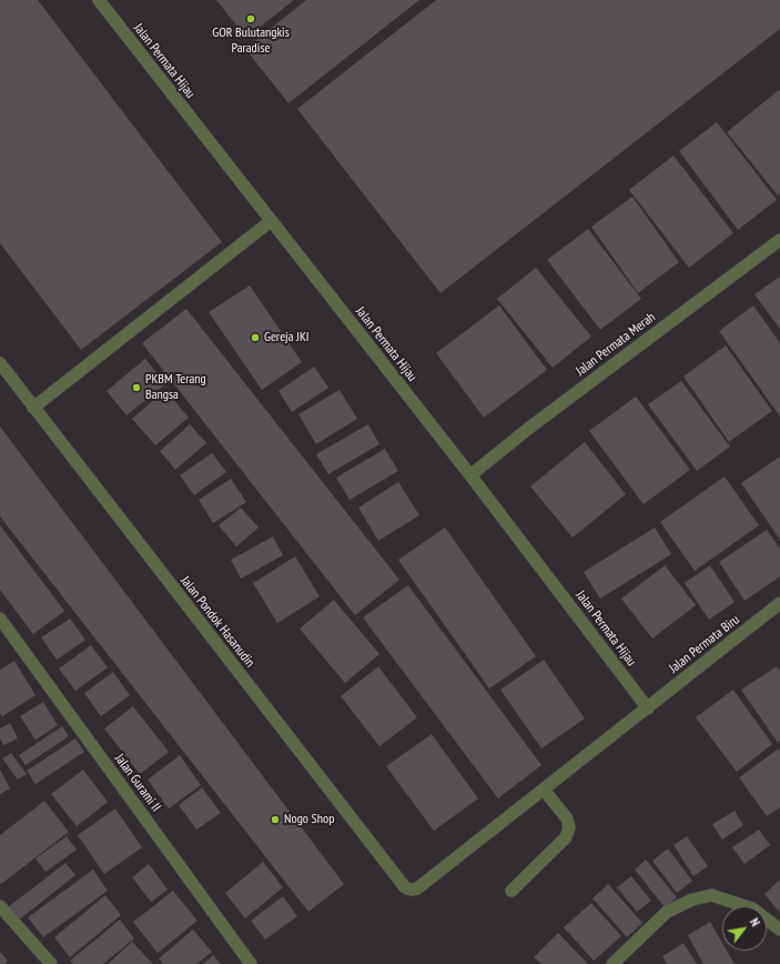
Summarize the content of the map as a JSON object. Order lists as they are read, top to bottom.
{
  "streets": {
    "street": [
      "Jalan Permata Hijau",
      "Jalan Permata Merah",
      "Jalan Pondok Hasanudin",
      "Jalan Permata Biru",
      "Jalan Gurami II"
    ]
  },
  "crossings": [
    ["Jalan Permata Hijau", "Jalan Permata Merah"],
    ["Jalan Permata Hijau", "Jalan Permata Biru"],
    ["Jalan Pondok Hasanudin", "Jalan Permata Biru"]
  ],
  "places": [
    "GOR Bulutangkis Paradise",
    "Gereja JKI",
    "PKBM Terang Bangsa",
    "Nogo Shop"
  ],
  "north": "top right"
}
